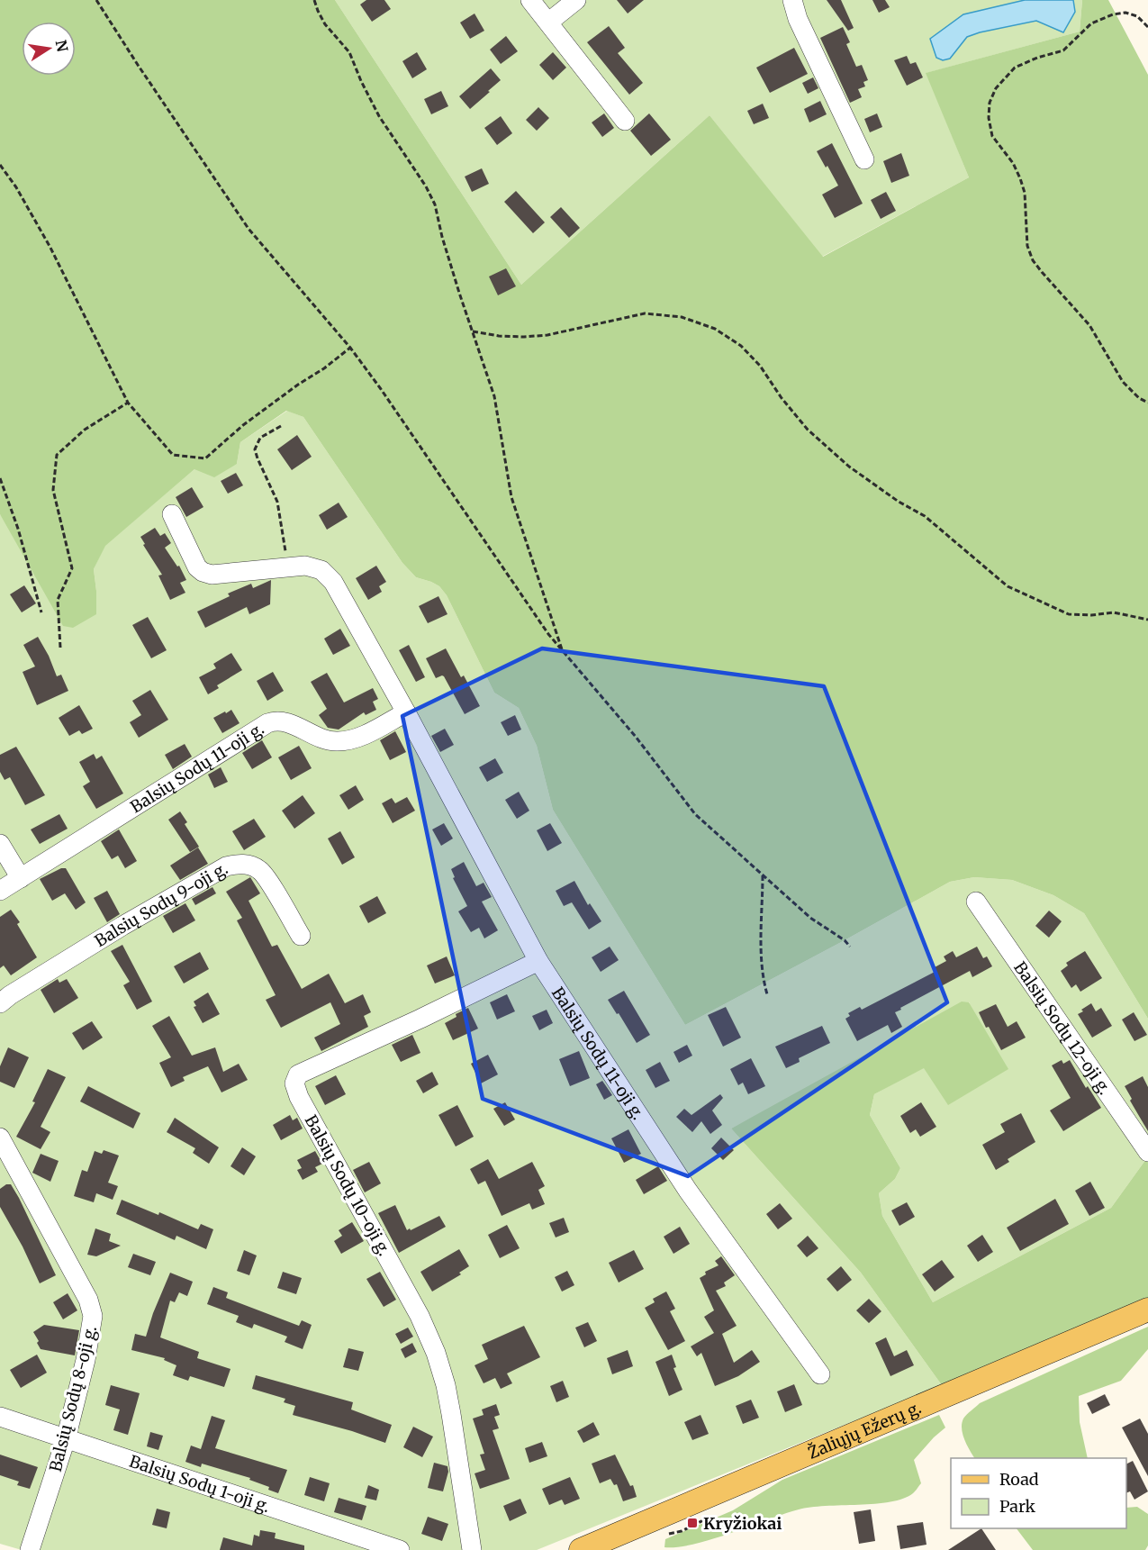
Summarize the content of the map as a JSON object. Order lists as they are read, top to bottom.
{
  "streets": {
    "main road": ["Žaliųjų Ežerų g."],
    "street": [
      "Balsių Sodų 11-oji g.",
      "Balsių Sodų 9-oji g.",
      "Balsių Sodų 12-oji g.",
      "Balsių Sodų 10-oji g.",
      "Balsių Sodų 8-oji g.",
      "Balsių Sodų 1-oji g."
    ]
  },
  "crossings": [
    ["Balsių Sodų 11-oji g.", "Balsių Sodų 10-oji g."],
    ["Balsių Sodų 8-oji g.", "Balsių Sodų 1-oji g."]
  ],
  "places": {
    "transit": ["Kryžiokai"]
  },
  "legend": ["Road", "Park"],
  "north": "right"
}
